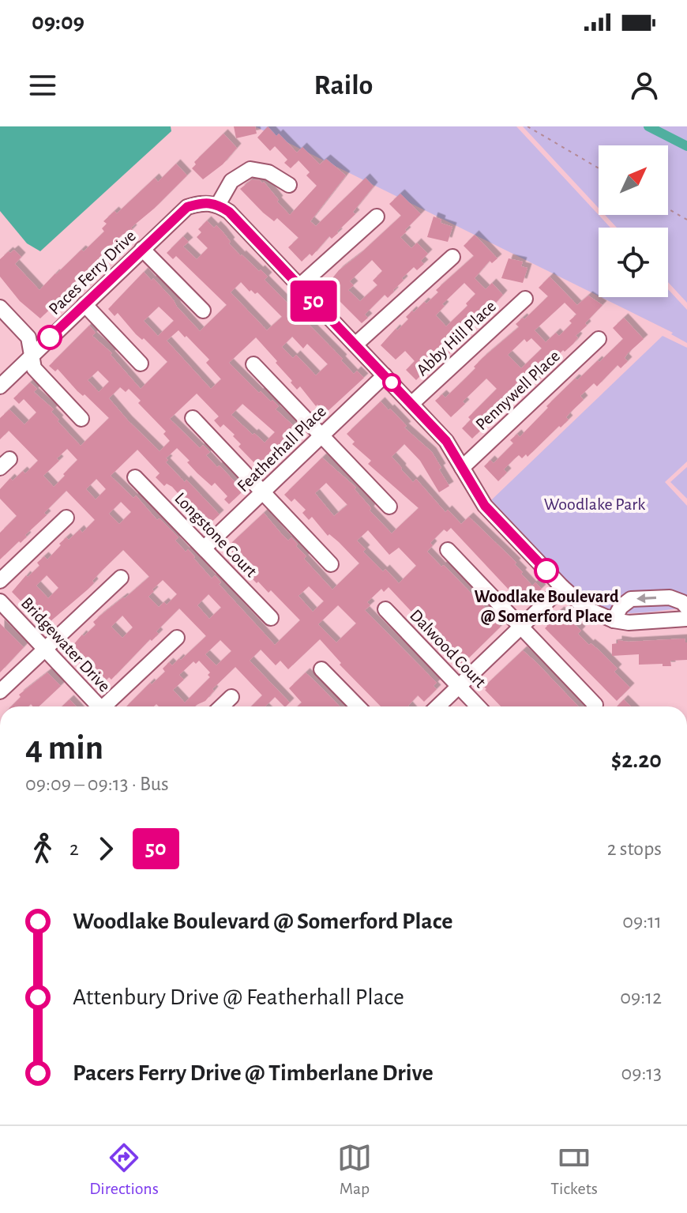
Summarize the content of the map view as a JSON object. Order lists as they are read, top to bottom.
{
  "streets": {
    "street": [
      "Paces Ferry Drive",
      "Abby Hill Place",
      "Pennywell Place",
      "Featherhall Place",
      "Longstone Court",
      "Bridgewater Drive",
      "Dalwood Court"
    ]
  },
  "crossings": [
    ["Featherhall Place", "Longstone Court"]
  ],
  "parks": ["Woodlake Park"],
  "places": ["Woodlake Boulevard @ Somerford Place"],
  "lines": ["bus line 50"],
  "north": "top right",
  "page": {
    "status": "09:09",
    "header": "Railo",
    "on_map": "50",
    "heading": ["4 min", "09:09 – 09:13 · Bus", "$2.20"],
    "legs": ["2", "50", "2 stops"],
    "list": [
      {
        "name": "Woodlake Boulevard @ Somerford Place",
        "value": "09:11"
      },
      {
        "name": "Attenbury Drive @ Featherhall Place",
        "value": "09:12"
      },
      {
        "name": "Pacers Ferry Drive @ Timberlane Drive",
        "value": "09:13"
      }
    ],
    "tabs": ["Directions", "Map", "Tickets"]
  }
}
